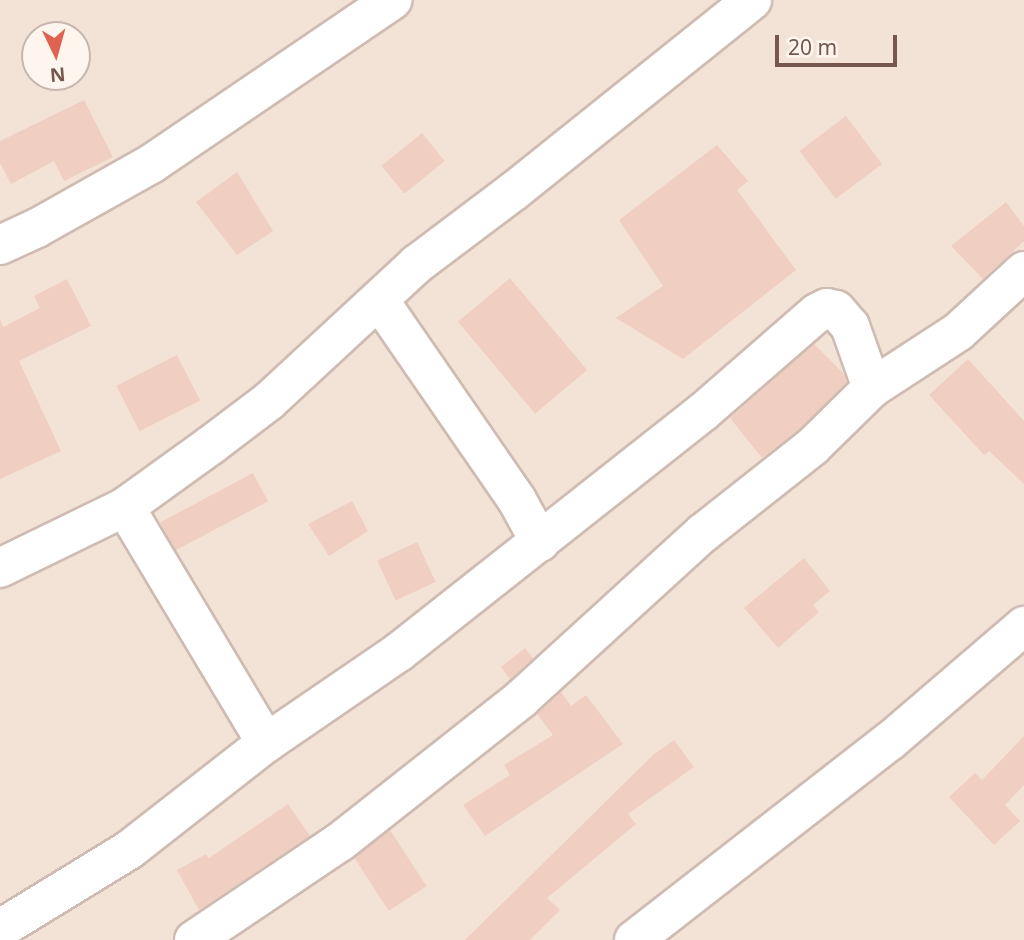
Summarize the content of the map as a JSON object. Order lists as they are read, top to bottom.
{
  "scale_bar": "20 m",
  "north": "bottom"
}
